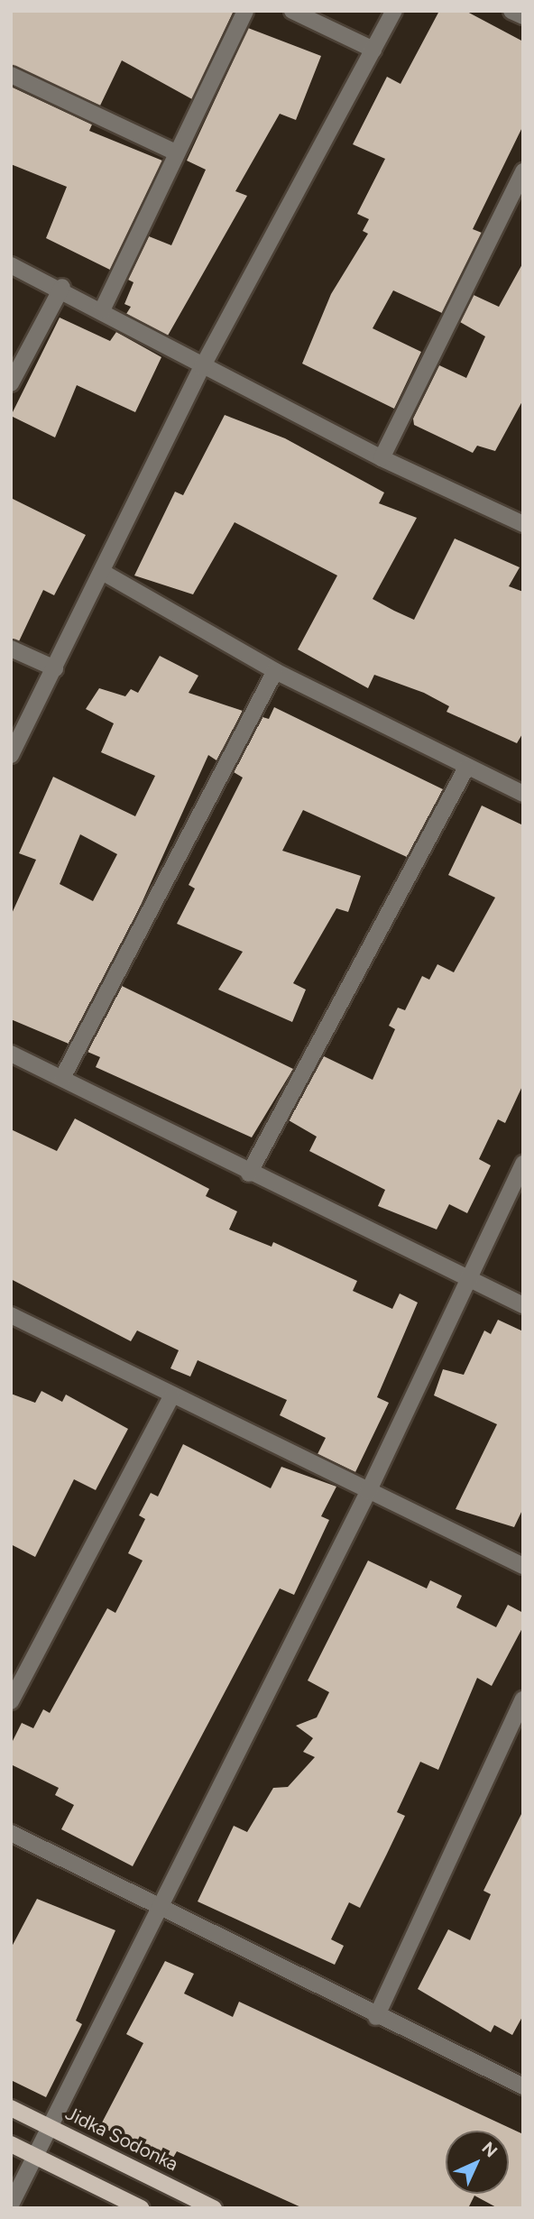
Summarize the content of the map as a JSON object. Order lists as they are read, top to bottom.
{
  "streets": {
    "main road": ["Jidka Sodonka"]
  },
  "north": "top right"
}
